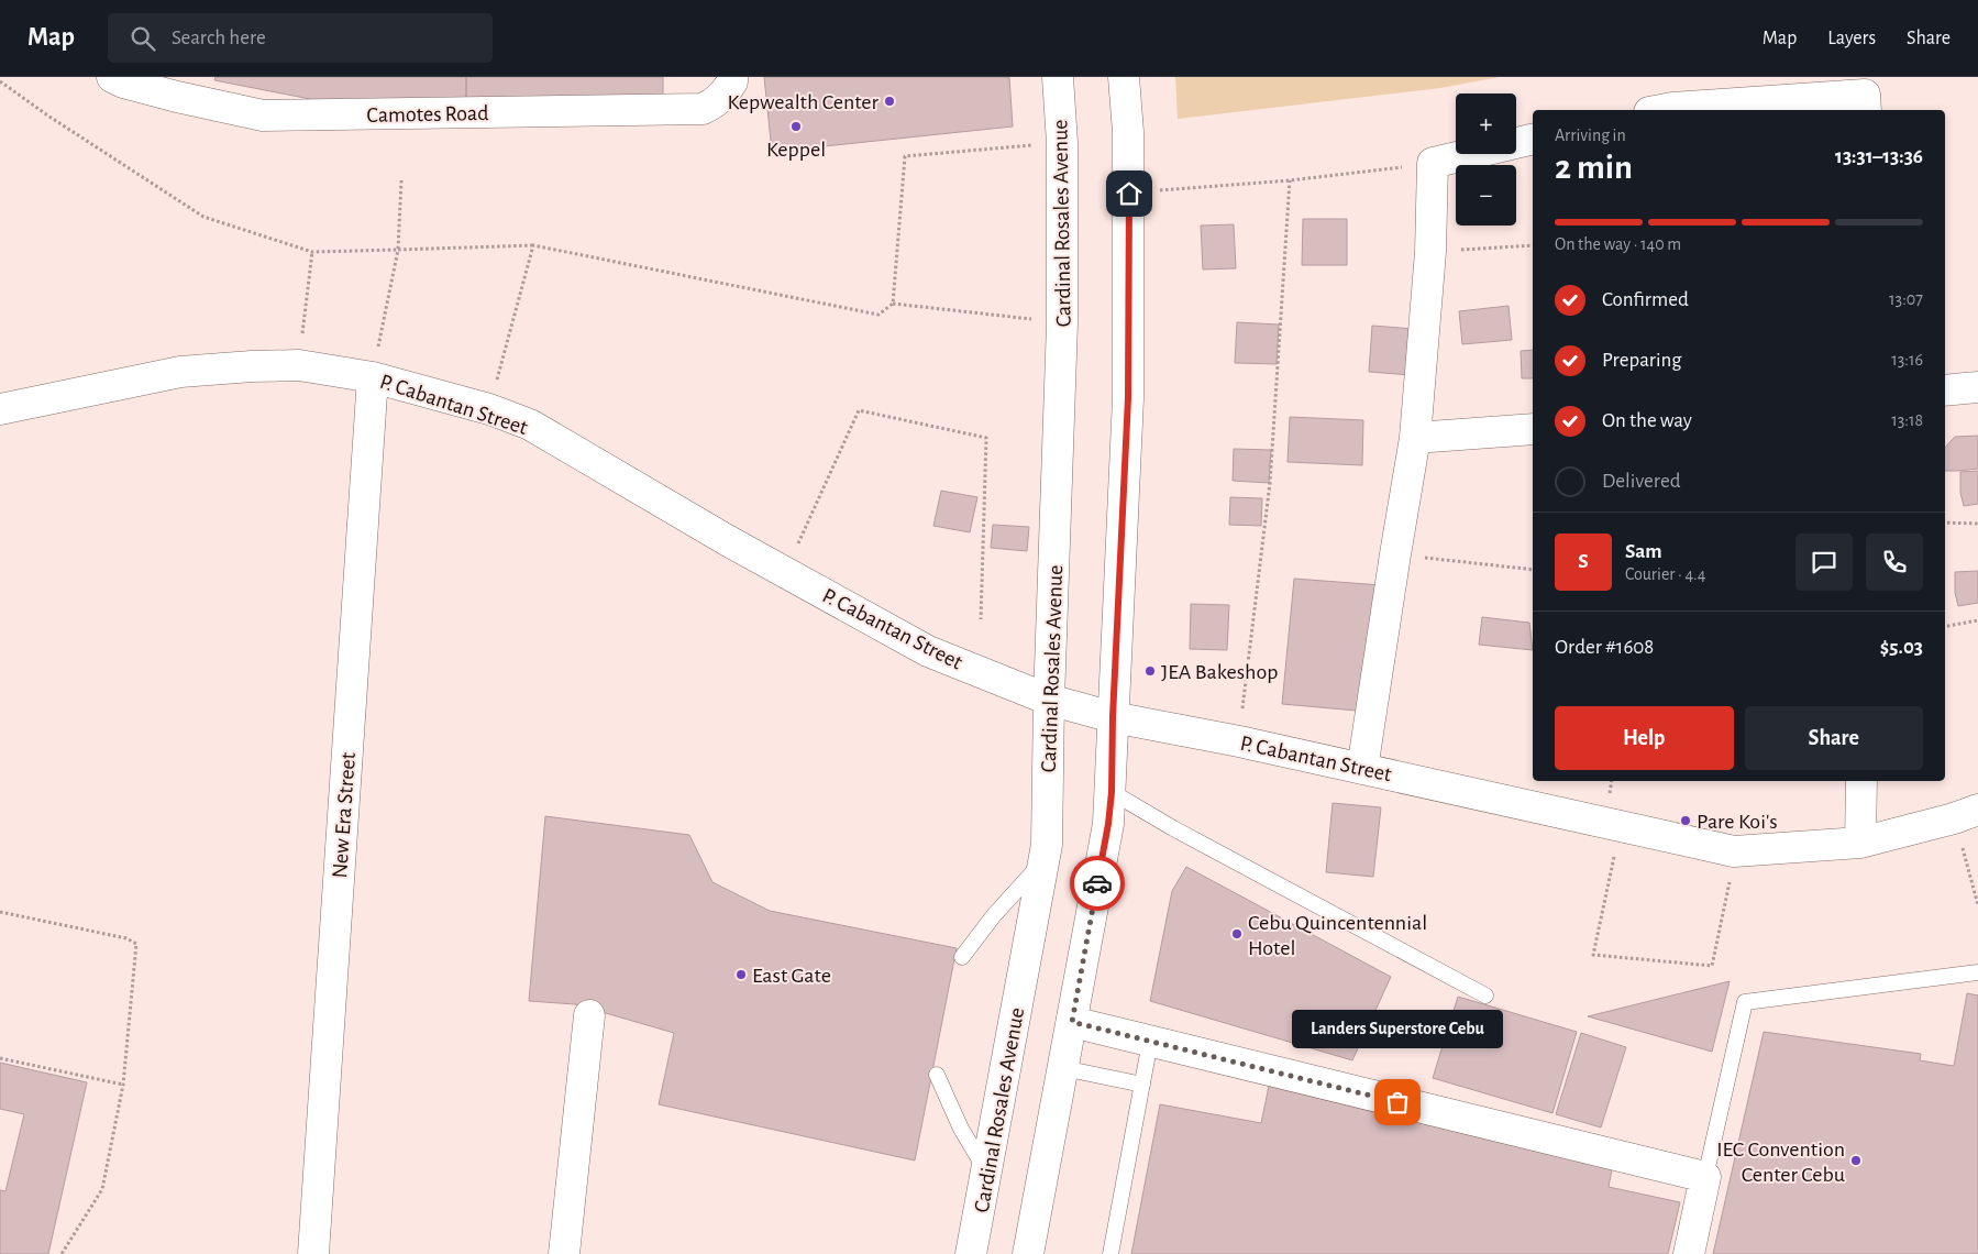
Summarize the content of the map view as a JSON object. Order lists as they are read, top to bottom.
{
  "streets": {
    "street": [
      "Camotes Road",
      "Cardinal Rosales Avenue",
      "P. Cabantan Street",
      "New Era Street"
    ]
  },
  "crossings": [
    ["Cardinal Rosales Avenue", "P. Cabantan Street"],
    ["P. Cabantan Street", "New Era Street"]
  ],
  "places": [
    "Kepwealth Center",
    "Keppel",
    "JEA Bakeshop",
    "Pare Koi's",
    "Cebu Quincentennial Hotel",
    "East Gate",
    "Landers Superstore Cebu",
    "IEC Convention Center Cebu"
  ],
  "page": {
    "header": "Map",
    "search": "Search here",
    "nav": ["Map", "Layers", "Share"],
    "map_buttons": ["+", "−"],
    "heading": ["2 min", "Arriving in", "13:31–13:36"],
    "panel": [
      "Sam",
      "Courier · 4.4",
      "Order #1608",
      "$5.03"
    ],
    "bar": "On the way · 140 m",
    "list": [
      ["Confirmed", "13:07"],
      ["Preparing", "13:16"],
      ["On the way", "13:18"],
      "Delivered"
    ],
    "round": "S",
    "buttons": ["Help", "Share"],
    "bubble": "Landers Superstore Cebu"
  }
}
